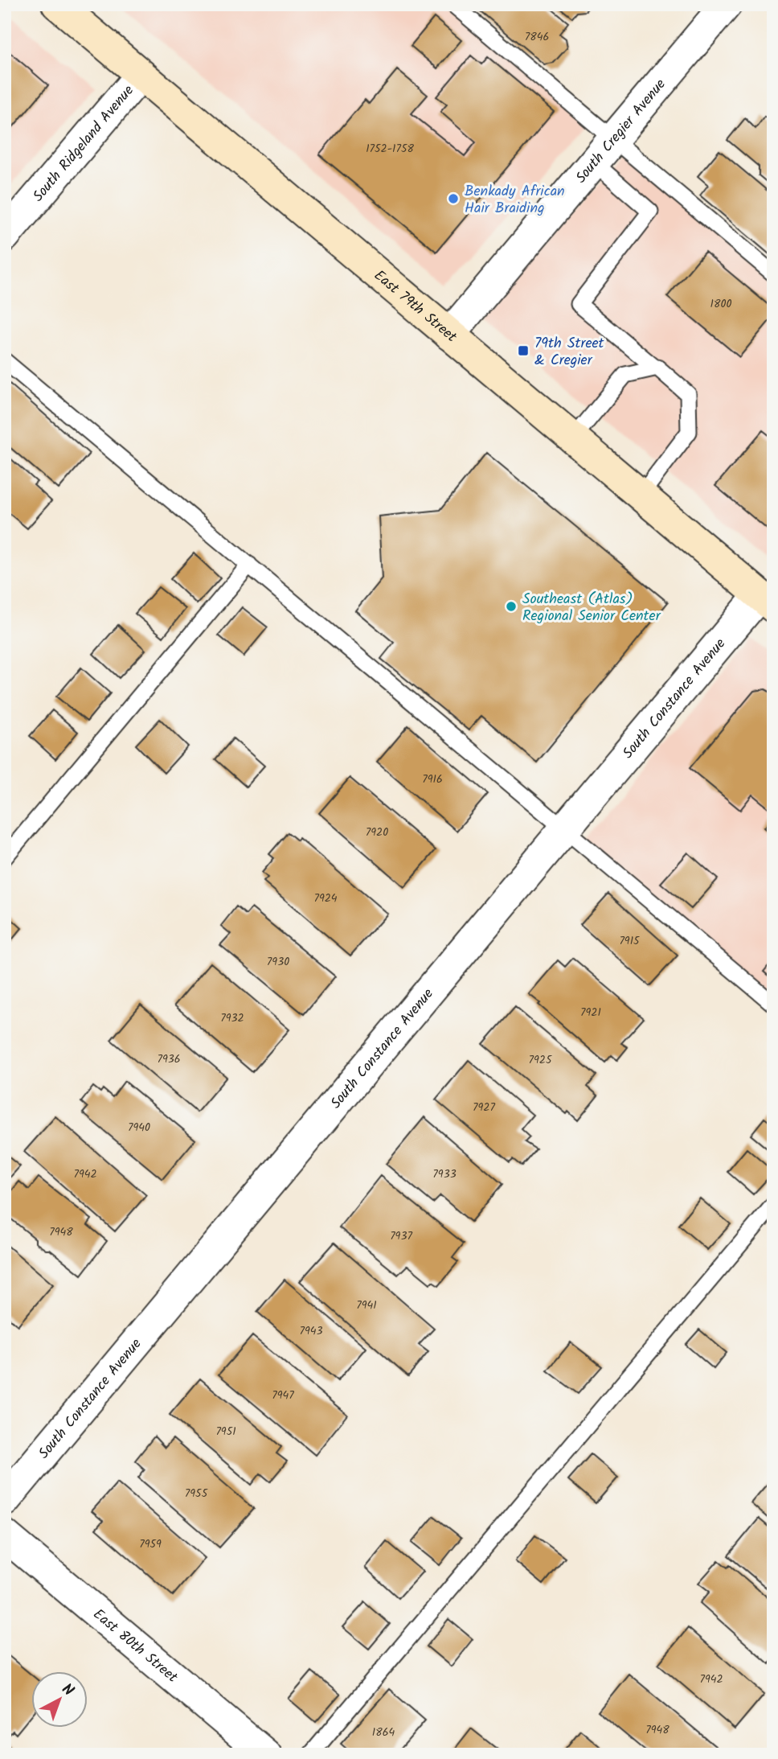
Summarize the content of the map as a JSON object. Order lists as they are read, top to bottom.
{
  "streets": {
    "main road": ["East 79th Street"],
    "street": [
      "South Cregier Avenue",
      "South Ridgeland Avenue",
      "South Constance Avenue",
      "East 80th Street"
    ]
  },
  "crossings": [
    ["South Cregier Avenue", "East 79th Street"],
    ["South Ridgeland Avenue", "East 79th Street"],
    ["East 79th Street", "South Constance Avenue"]
  ],
  "places": {
    "other": ["Benkady African Hair Braiding", "Southeast (Atlas) Regional Senior Center"],
    "transit": ["79th Street & Cregier"]
  },
  "house_numbers": [
    "7846",
    "1752-1758",
    "1800",
    "7916",
    "7920",
    "7924",
    "7915",
    "7930",
    "7921",
    "7932",
    "7936",
    "7925",
    "7927",
    "7940",
    "7942",
    "7933",
    "7948",
    "7937",
    "7941",
    "7943",
    "7947",
    "7951",
    "7955",
    "7959",
    "7942",
    "7948",
    "1864"
  ],
  "north": "top right"
}
